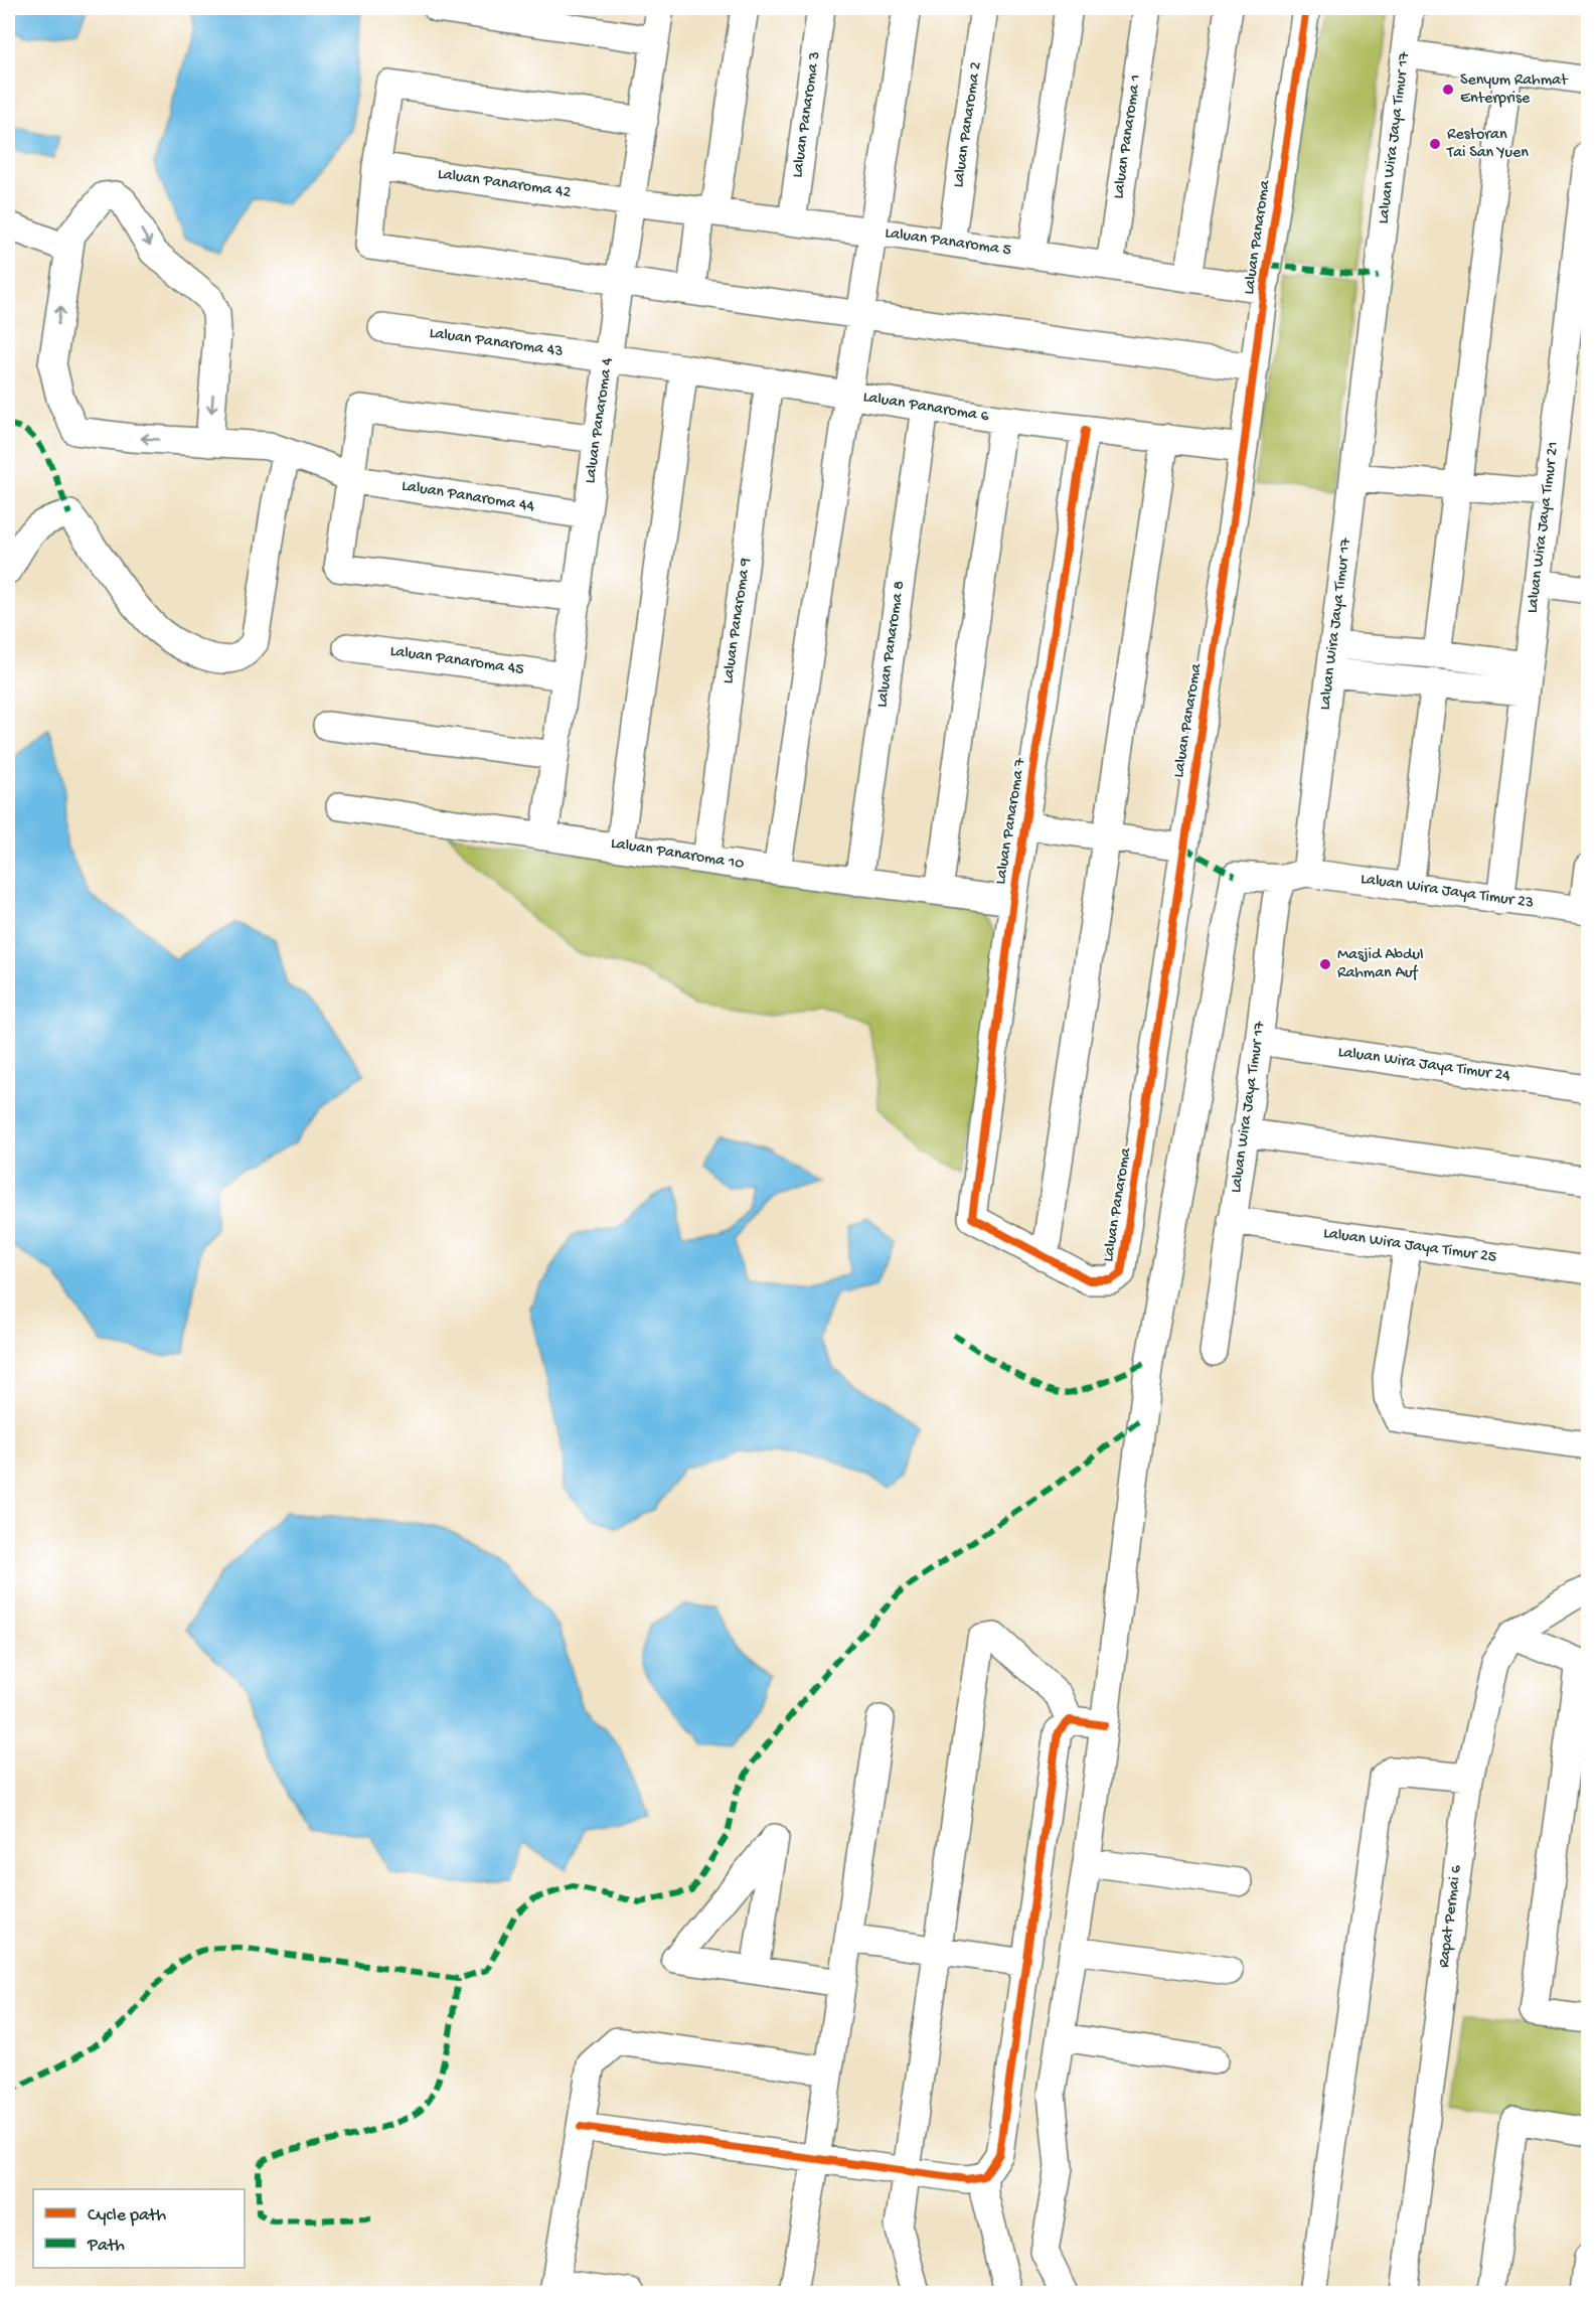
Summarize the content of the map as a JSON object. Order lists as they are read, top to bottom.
{
  "streets": {
    "street": [
      "Laluan Panaroma 3",
      "Laluan Panaroma 2",
      "Laluan Panaroma 1",
      "Laluan Wira Jaya Timur 17",
      "Laluan Panaroma 42",
      "Laluan Panaroma",
      "Laluan Panaroma 5",
      "Laluan Panaroma 43",
      "Laluan Panaroma 6",
      "Laluan Panaroma 4",
      "Laluan Panaroma 44",
      "Laluan Wira Jaya Timur 21",
      "Laluan Panaroma 9",
      "Laluan Panaroma 8",
      "Laluan Panaroma 45",
      "Laluan Panaroma 7",
      "Laluan Panaroma 10",
      "Laluan Wira Jaya Timur 23",
      "Laluan Wira Jaya Timur 24",
      "Laluan Wira Jaya Timur 25",
      "Rapat Permai 6"
    ]
  },
  "crossings": [
    ["Laluan Panaroma 3", "Laluan Panaroma 5"],
    ["Laluan Panaroma 2", "Laluan Panaroma 5"],
    ["Laluan Panaroma 1", "Laluan Panaroma 5"],
    ["Laluan Wira Jaya Timur 17", "Laluan Wira Jaya Timur 23"],
    ["Laluan Wira Jaya Timur 17", "Laluan Wira Jaya Timur 24"],
    ["Laluan Wira Jaya Timur 17", "Laluan Wira Jaya Timur 25"],
    ["Laluan Panaroma 42", "Laluan Panaroma 5"],
    ["Laluan Panaroma 42", "Laluan Panaroma 4"],
    ["Laluan Panaroma", "Laluan Panaroma 5"],
    ["Laluan Panaroma", "Laluan Panaroma 6"],
    ["Laluan Panaroma", "Laluan Panaroma 7"],
    ["Laluan Panaroma 5", "Laluan Panaroma 4"],
    ["Laluan Panaroma 43", "Laluan Panaroma 6"],
    ["Laluan Panaroma 43", "Laluan Panaroma 4"],
    ["Laluan Panaroma 6", "Laluan Panaroma 4"],
    ["Laluan Panaroma 6", "Laluan Panaroma 9"],
    ["Laluan Panaroma 6", "Laluan Panaroma 8"],
    ["Laluan Panaroma 6", "Laluan Panaroma 7"],
    ["Laluan Panaroma 4", "Laluan Panaroma 44"],
    ["Laluan Panaroma 4", "Laluan Panaroma 45"],
    ["Laluan Panaroma 4", "Laluan Panaroma 10"],
    ["Laluan Wira Jaya Timur 21", "Laluan Wira Jaya Timur 23"],
    ["Laluan Panaroma 9", "Laluan Panaroma 10"],
    ["Laluan Panaroma 8", "Laluan Panaroma 10"],
    ["Laluan Panaroma 7", "Laluan Panaroma 10"]
  ],
  "places": ["Senyum Rahmat Enterprise", "Restoran Tai San Yuen", "Masjid Abdul Rahman Auf"],
  "legend": ["Cycle path", "Path"]
}
